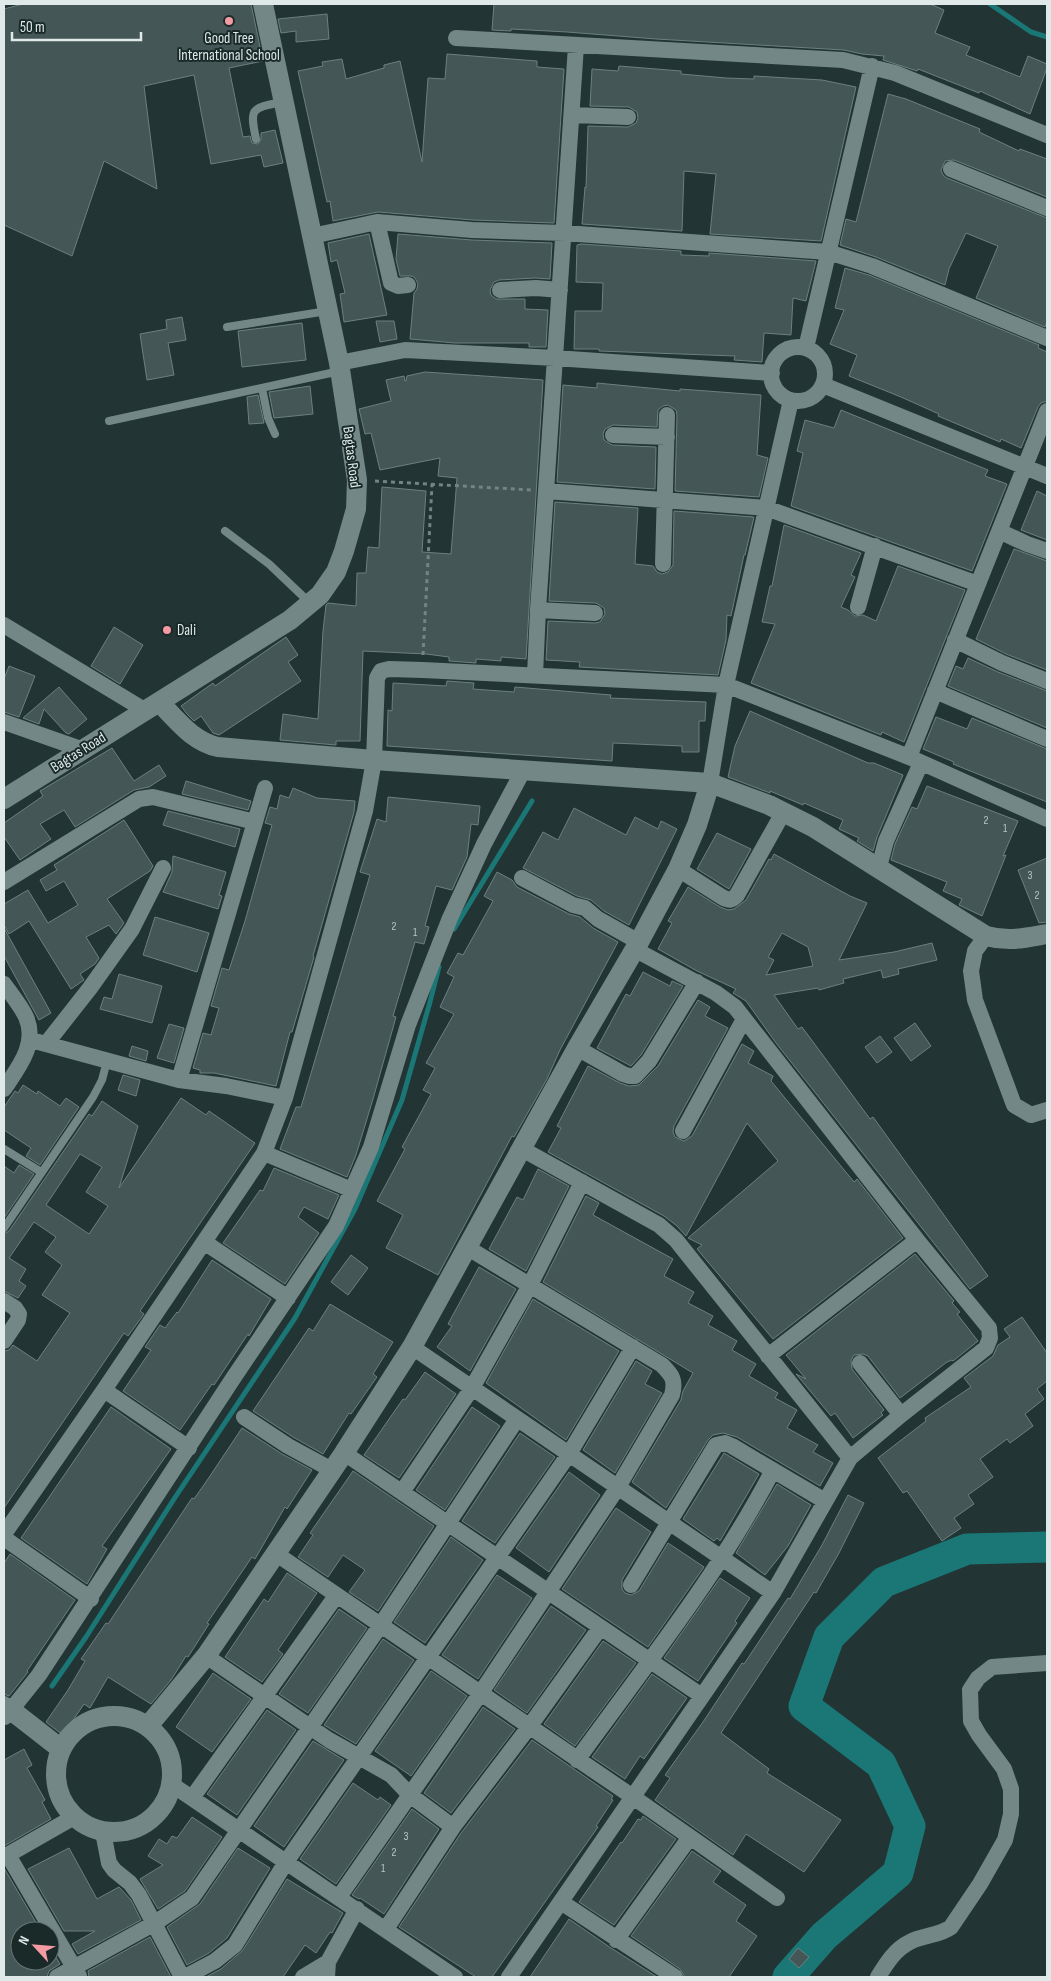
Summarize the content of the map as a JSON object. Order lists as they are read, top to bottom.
{
  "streets": {
    "street": ["Bagtas Road"]
  },
  "places": ["Good Tree International School", "Dali"],
  "house_numbers": [
    "2",
    "1",
    "3",
    "2",
    "2",
    "1",
    "3",
    "2",
    "1"
  ],
  "scale_bar": "50 m",
  "north": "top left"
}
